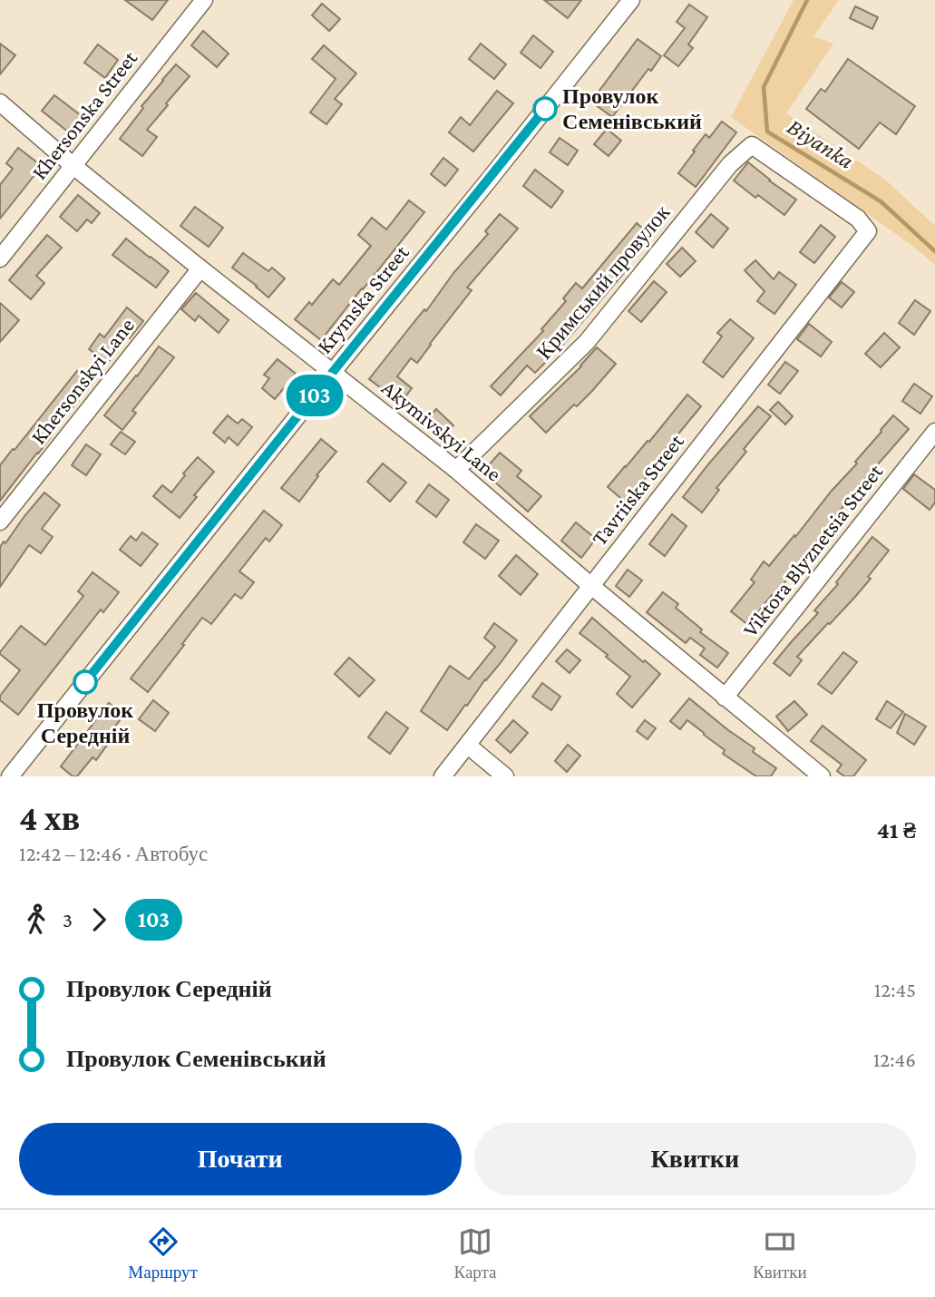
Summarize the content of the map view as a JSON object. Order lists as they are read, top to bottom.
{
  "streets": {
    "street": [
      "Khersonska Street",
      "Кримський провулок",
      "Krymska Street",
      "Khersonskyi Lane",
      "Akymivskyi Lane",
      "Tavriiska Street",
      "Viktora Blyznetsia Street"
    ]
  },
  "crossings": [
    ["Khersonska Street", "Akymivskyi Lane"],
    ["Кримський провулок", "Akymivskyi Lane"],
    ["Кримський провулок", "Tavriiska Street"],
    ["Krymska Street", "Akymivskyi Lane"],
    ["Khersonskyi Lane", "Akymivskyi Lane"],
    ["Akymivskyi Lane", "Tavriiska Street"],
    ["Akymivskyi Lane", "Viktora Blyznetsia Street"]
  ],
  "water": ["Biyanka"],
  "places": ["Провулок Семенівський", "Провулок Середній"],
  "lines": ["bus line 103"],
  "page": {
    "on_map": "103",
    "heading": ["4 хв", "12:42 – 12:46 · Автобус", "41 ₴"],
    "legs": ["3", "103"],
    "list": [
      {
        "name": "Провулок Середній",
        "value": "12:45"
      },
      {
        "name": "Провулок Семенівський",
        "value": "12:46"
      }
    ],
    "buttons": ["Почати", "Квитки"],
    "tabs": ["Маршрут", "Карта", "Квитки"]
  }
}
